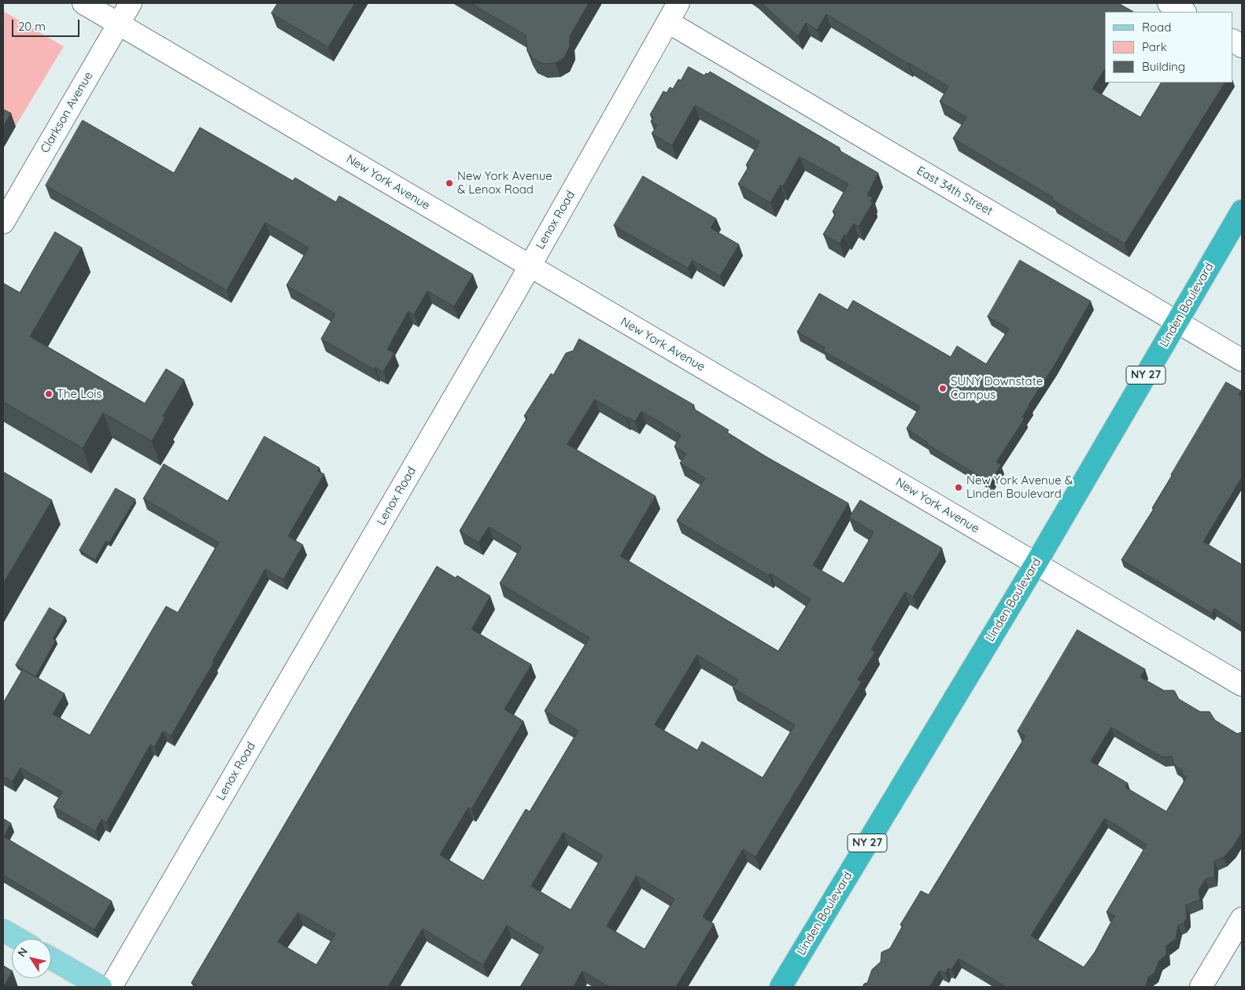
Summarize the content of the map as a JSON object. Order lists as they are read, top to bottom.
{
  "streets": {
    "highway": ["Linden Boulevard", "NY 27"],
    "street": [
      "Clarkson Avenue",
      "New York Avenue",
      "East 34th Street",
      "Lenox Road"
    ]
  },
  "crossings": [
    ["Clarkson Avenue", "New York Avenue"],
    ["New York Avenue", "Lenox Road"],
    ["New York Avenue", "Linden Boulevard"],
    ["East 34th Street", "Lenox Road"],
    ["East 34th Street", "Linden Boulevard"]
  ],
  "places": [
    "New York Avenue & Lenox Road",
    "SUNY Downstate Campus",
    "The Lois",
    "New York Avenue & Linden Boulevard"
  ],
  "legend": ["Road", "Park", "Building"],
  "scale_bar": "20 m",
  "north": "top left"
}
